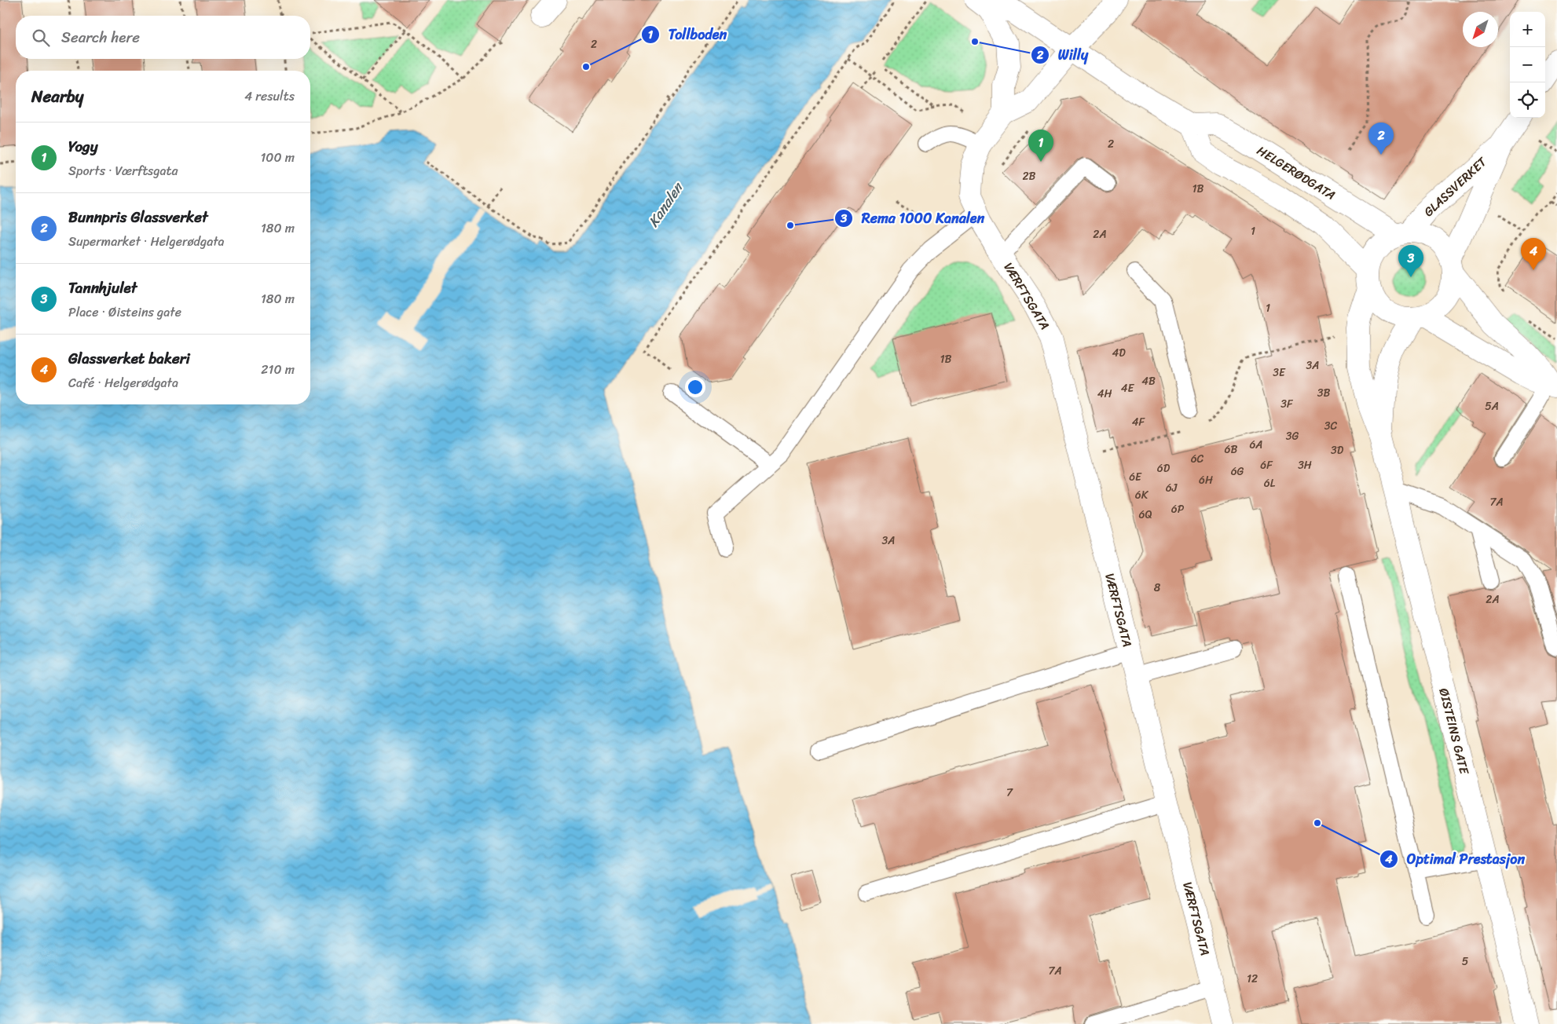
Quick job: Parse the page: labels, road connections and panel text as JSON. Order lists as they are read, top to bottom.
{
  "streets": {
    "street": [
      "HELGERØDGATA",
      "GLASSVERKET",
      "VÆRFTSGATA",
      "ØISTEINS GATE"
    ]
  },
  "crossings": [
    ["HELGERØDGATA", "GLASSVERKET"],
    ["HELGERØDGATA", "ØISTEINS GATE"],
    ["GLASSVERKET", "ØISTEINS GATE"]
  ],
  "water": ["Kanalen"],
  "places": [
    "Willy",
    "Tollboden",
    "Rema 1000 Kanalen",
    "Optimal Prestasjon"
  ],
  "house_numbers": [
    "2",
    "2",
    "2B",
    "1B",
    "1",
    "2A",
    "1",
    "4D",
    "1B",
    "3A",
    "3E",
    "4B",
    "4E",
    "3B",
    "4H",
    "3F",
    "5A",
    "4F",
    "3C",
    "3G",
    "6A",
    "6B",
    "3D",
    "6C",
    "6F",
    "3H",
    "6D",
    "6G",
    "6E",
    "6H",
    "6L",
    "6J",
    "6K",
    "7A",
    "6P",
    "6Q",
    "3A",
    "8",
    "2A",
    "7",
    "5",
    "7A",
    "12"
  ],
  "north": "bottom left",
  "page": {
    "map_buttons": ["+", "−"],
    "search": "Search here",
    "heading": ["Nearby", "4 results"],
    "list": [
      {
        "mark": "1",
        "name": "Yogy",
        "note": "Sports · Værftsgata",
        "value": "100 m"
      },
      {
        "mark": "2",
        "name": "Bunnpris Glassverket",
        "note": "Supermarket · Helgerødgata",
        "value": "180 m"
      },
      {
        "mark": "3",
        "name": "Tannhjulet",
        "note": "Place · Øisteins gate",
        "value": "180 m"
      },
      {
        "mark": "4",
        "name": "Glassverket bakeri",
        "note": "Café · Helgerødgata",
        "value": "210 m"
      }
    ],
    "pins": [
      "2",
      "1",
      "4",
      "3"
    ]
  }
}
